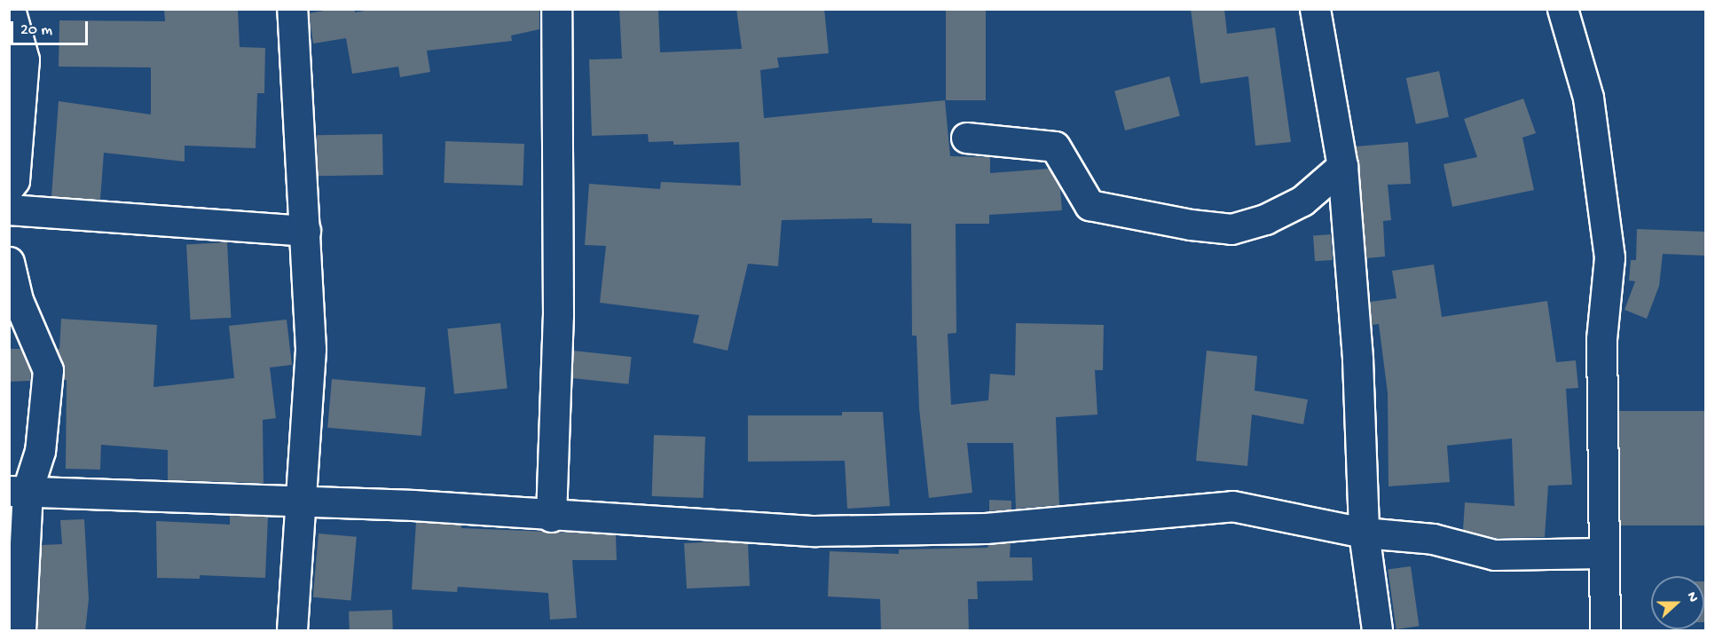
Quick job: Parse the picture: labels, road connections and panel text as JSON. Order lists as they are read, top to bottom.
{
  "scale_bar": "20 m",
  "north": "right"
}
